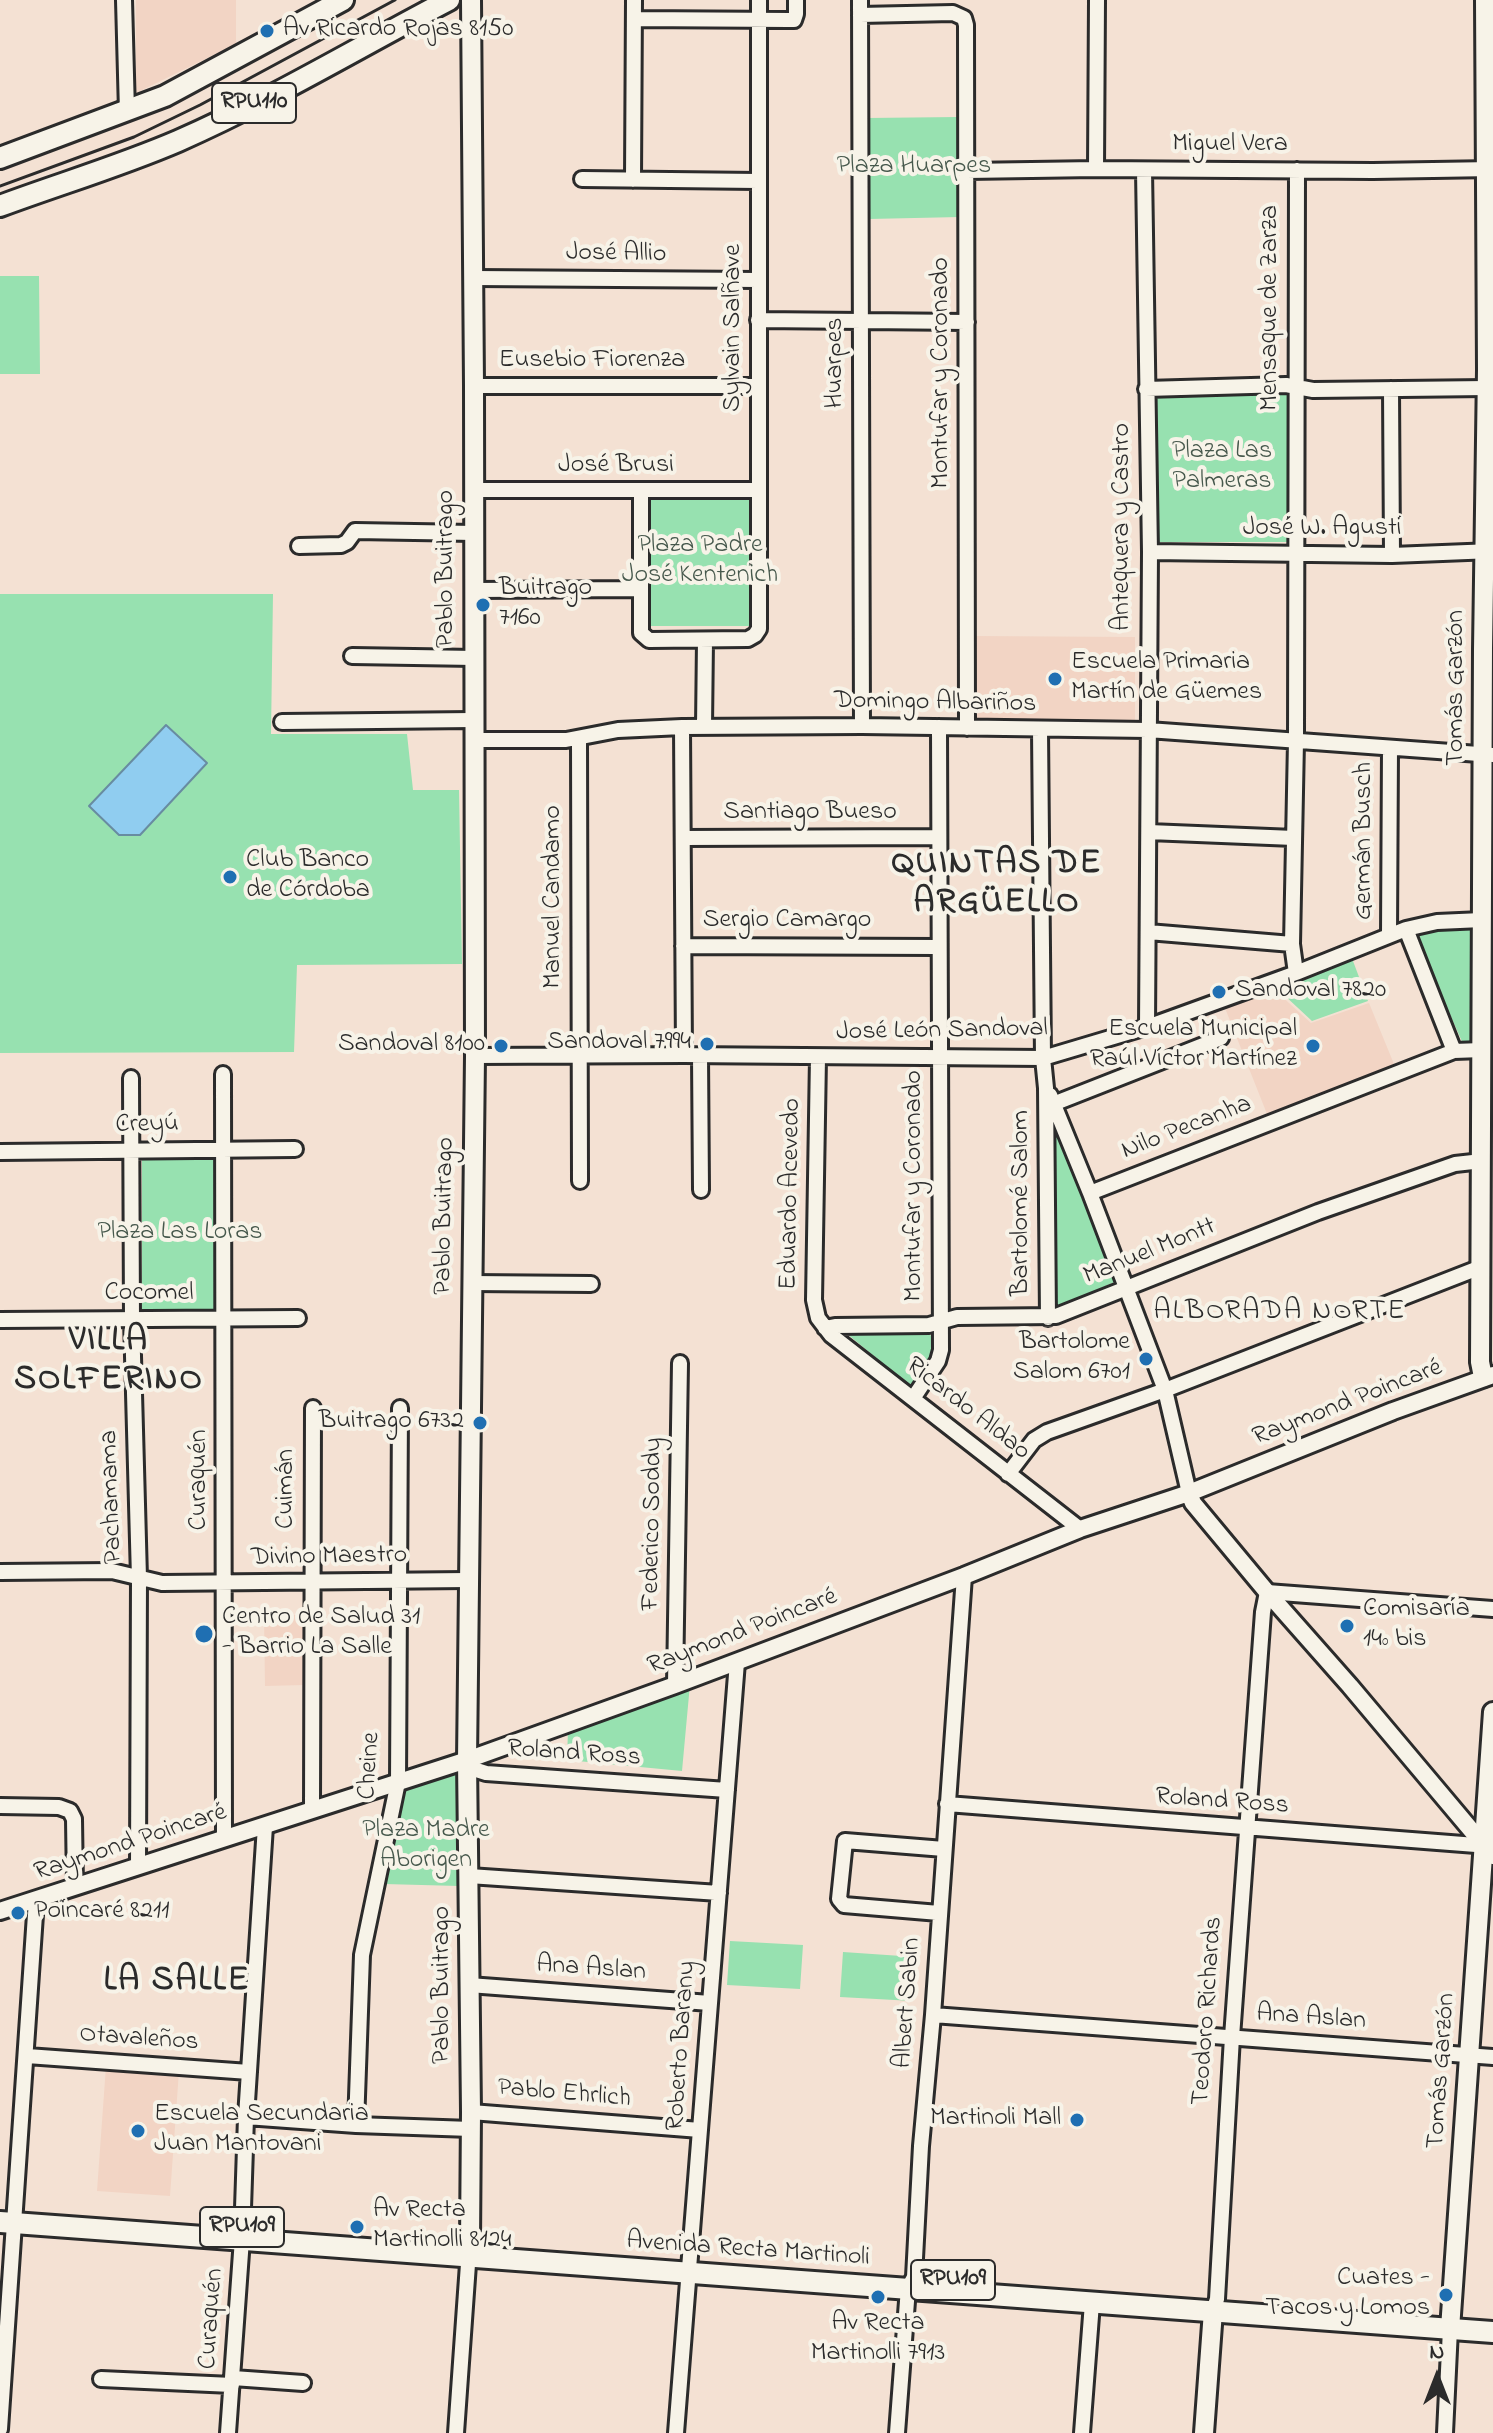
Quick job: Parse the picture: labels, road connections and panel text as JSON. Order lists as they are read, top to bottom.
{
  "streets": {
    "main road": [
      "RPU110",
      "Pablo Buitrago",
      "Tomás Garzón",
      "Teodoro Richards",
      "RPU109",
      "Avenida Recta Martinoli"
    ],
    "street": [
      "Miguel Vera",
      "José Allio",
      "Mensaque de Zarza",
      "Sylvain Salñave",
      "Eusebio Fiorenza",
      "Huarpes",
      "Montufar y Coronado",
      "José Brusi",
      "Antequera y Castro",
      "José W. Agusti",
      "Domingo Albariños",
      "Santiago Bueso",
      "Germán Busch",
      "Manuel Candamo",
      "Sergio Camargo",
      "José León Sandoval",
      "Creyú",
      "Nilo Pecanha",
      "Eduardo Acevedo",
      "Bartolomé Salom",
      "Manuel Montt",
      "Cocomel",
      "Raymond Poincaré",
      "Ricardo Aldao",
      "Curaquén",
      "Cuimán",
      "Pachamama",
      "Federico Soddy",
      "Divino Maestro",
      "Roland Ross",
      "Cheine",
      "Ana Aslan",
      "Albert Sabin",
      "Otavaleños",
      "Roberto Barany",
      "Pablo Ehrlich"
    ]
  },
  "crossings": [
    ["Miguel Vera", "Mensaque de Zarza"],
    ["Miguel Vera", "Montufar y Coronado"],
    ["Miguel Vera", "Antequera y Castro"],
    ["Miguel Vera", "Tomás Garzón"],
    ["José Allio", "Sylvain Salñave"],
    ["José Allio", "Pablo Buitrago"],
    ["Mensaque de Zarza", "José W. Agusti"],
    ["Mensaque de Zarza", "Domingo Albariños"],
    ["Mensaque de Zarza", "José León Sandoval"],
    ["Sylvain Salñave", "Eusebio Fiorenza"],
    ["Sylvain Salñave", "José Brusi"],
    ["Eusebio Fiorenza", "Pablo Buitrago"],
    ["Huarpes", "Montufar y Coronado"],
    ["Huarpes", "Domingo Albariños"],
    ["Montufar y Coronado", "Domingo Albariños"],
    ["Montufar y Coronado", "Santiago Bueso"],
    ["Montufar y Coronado", "Sergio Camargo"],
    ["Montufar y Coronado", "José León Sandoval"],
    ["Montufar y Coronado", "Manuel Montt"],
    ["Montufar y Coronado", "Ricardo Aldao"],
    ["José Brusi", "Pablo Buitrago"],
    ["Antequera y Castro", "José W. Agusti"],
    ["Antequera y Castro", "Domingo Albariños"],
    ["Antequera y Castro", "José León Sandoval"],
    ["José W. Agusti", "Tomás Garzón"],
    ["Pablo Buitrago", "Domingo Albariños"],
    ["Pablo Buitrago", "José León Sandoval"],
    ["Pablo Buitrago", "Raymond Poincaré"],
    ["Pablo Buitrago", "Divino Maestro"],
    ["Pablo Buitrago", "Roland Ross"],
    ["Pablo Buitrago", "Ana Aslan"],
    ["Pablo Buitrago", "Pablo Ehrlich"],
    ["Pablo Buitrago", "Avenida Recta Martinoli"],
    ["Tomás Garzón", "Domingo Albariños"],
    ["Tomás Garzón", "José León Sandoval"],
    ["Tomás Garzón", "Nilo Pecanha"],
    ["Tomás Garzón", "Manuel Montt"],
    ["Tomás Garzón", "Raymond Poincaré"],
    ["Tomás Garzón", "Roland Ross"],
    ["Tomás Garzón", "Ana Aslan"],
    ["Tomás Garzón", "Avenida Recta Martinoli"],
    ["Domingo Albariños", "Germán Busch"],
    ["Domingo Albariños", "Manuel Candamo"],
    ["Domingo Albariños", "Bartolomé Salom"],
    ["Germán Busch", "José León Sandoval"],
    ["Germán Busch", "Nilo Pecanha"],
    ["Manuel Candamo", "José León Sandoval"],
    ["José León Sandoval", "Eduardo Acevedo"],
    ["José León Sandoval", "Bartolomé Salom"],
    ["Creyú", "Curaquén"],
    ["Creyú", "Pachamama"],
    ["Nilo Pecanha", "Bartolomé Salom"],
    ["Eduardo Acevedo", "Manuel Montt"],
    ["Eduardo Acevedo", "Ricardo Aldao"],
    ["Bartolomé Salom", "Manuel Montt"],
    ["Bartolomé Salom", "Raymond Poincaré"],
    ["Manuel Montt", "Ricardo Aldao"],
    ["Cocomel", "Curaquén"],
    ["Cocomel", "Pachamama"],
    ["Raymond Poincaré", "Ricardo Aldao"],
    ["Raymond Poincaré", "Curaquén"],
    ["Raymond Poincaré", "Cuimán"],
    ["Raymond Poincaré", "Pachamama"],
    ["Raymond Poincaré", "Federico Soddy"],
    ["Raymond Poincaré", "Roland Ross"],
    ["Raymond Poincaré", "Cheine"],
    ["Raymond Poincaré", "Albert Sabin"],
    ["Raymond Poincaré", "Roberto Barany"],
    ["Curaquén", "Divino Maestro"],
    ["Curaquén", "Otavaleños"],
    ["Curaquén", "Pablo Ehrlich"],
    ["Curaquén", "Avenida Recta Martinoli"],
    ["Cuimán", "Divino Maestro"],
    ["Pachamama", "Divino Maestro"],
    ["Divino Maestro", "Cheine"],
    ["Roland Ross", "Albert Sabin"],
    ["Roland Ross", "Teodoro Richards"],
    ["Roland Ross", "Roberto Barany"],
    ["Cheine", "Pablo Ehrlich"],
    ["Ana Aslan", "Albert Sabin"],
    ["Ana Aslan", "Teodoro Richards"],
    ["Ana Aslan", "Roberto Barany"],
    ["Albert Sabin", "Avenida Recta Martinoli"],
    ["Teodoro Richards", "Avenida Recta Martinoli"],
    ["Roberto Barany", "Pablo Ehrlich"],
    ["Roberto Barany", "Avenida Recta Martinoli"]
  ],
  "districts": [
    "QUINTAS DE ARGÜELLO",
    "ALBORADA NORTE",
    "VILLA SOLFERINO",
    "LA SALLE"
  ],
  "parks": [
    "Plaza Huarpes",
    "Plaza Las Palmeras",
    "Plaza Padre José Kentenich",
    "Plaza Las Loras",
    "Plaza Madre Aborigen"
  ],
  "places": [
    "Av Ricardo Rojas 8150",
    "Buitrago 7160",
    "Escuela Primaria Martín de Güemes",
    "Club Banco de Córdoba",
    "Sandoval 7820",
    "Sandoval 7994",
    "Sandoval 8100",
    "Escuela Municipal Raúl Víctor Martínez",
    "Bartolome Salom 6701",
    "Buitrago 6732",
    "Comisaría 14º bis",
    "Centro de Salud 31 - Barrio La Salle",
    "Poincaré 8211",
    "Martinoli Mall",
    "Escuela Secundaria Juan Mantovani",
    "Av Recta Martinolli 8124",
    "Cuates - Tacos y Lomos",
    "Av Recta Martinolli 7913"
  ],
  "north": "top"
}
